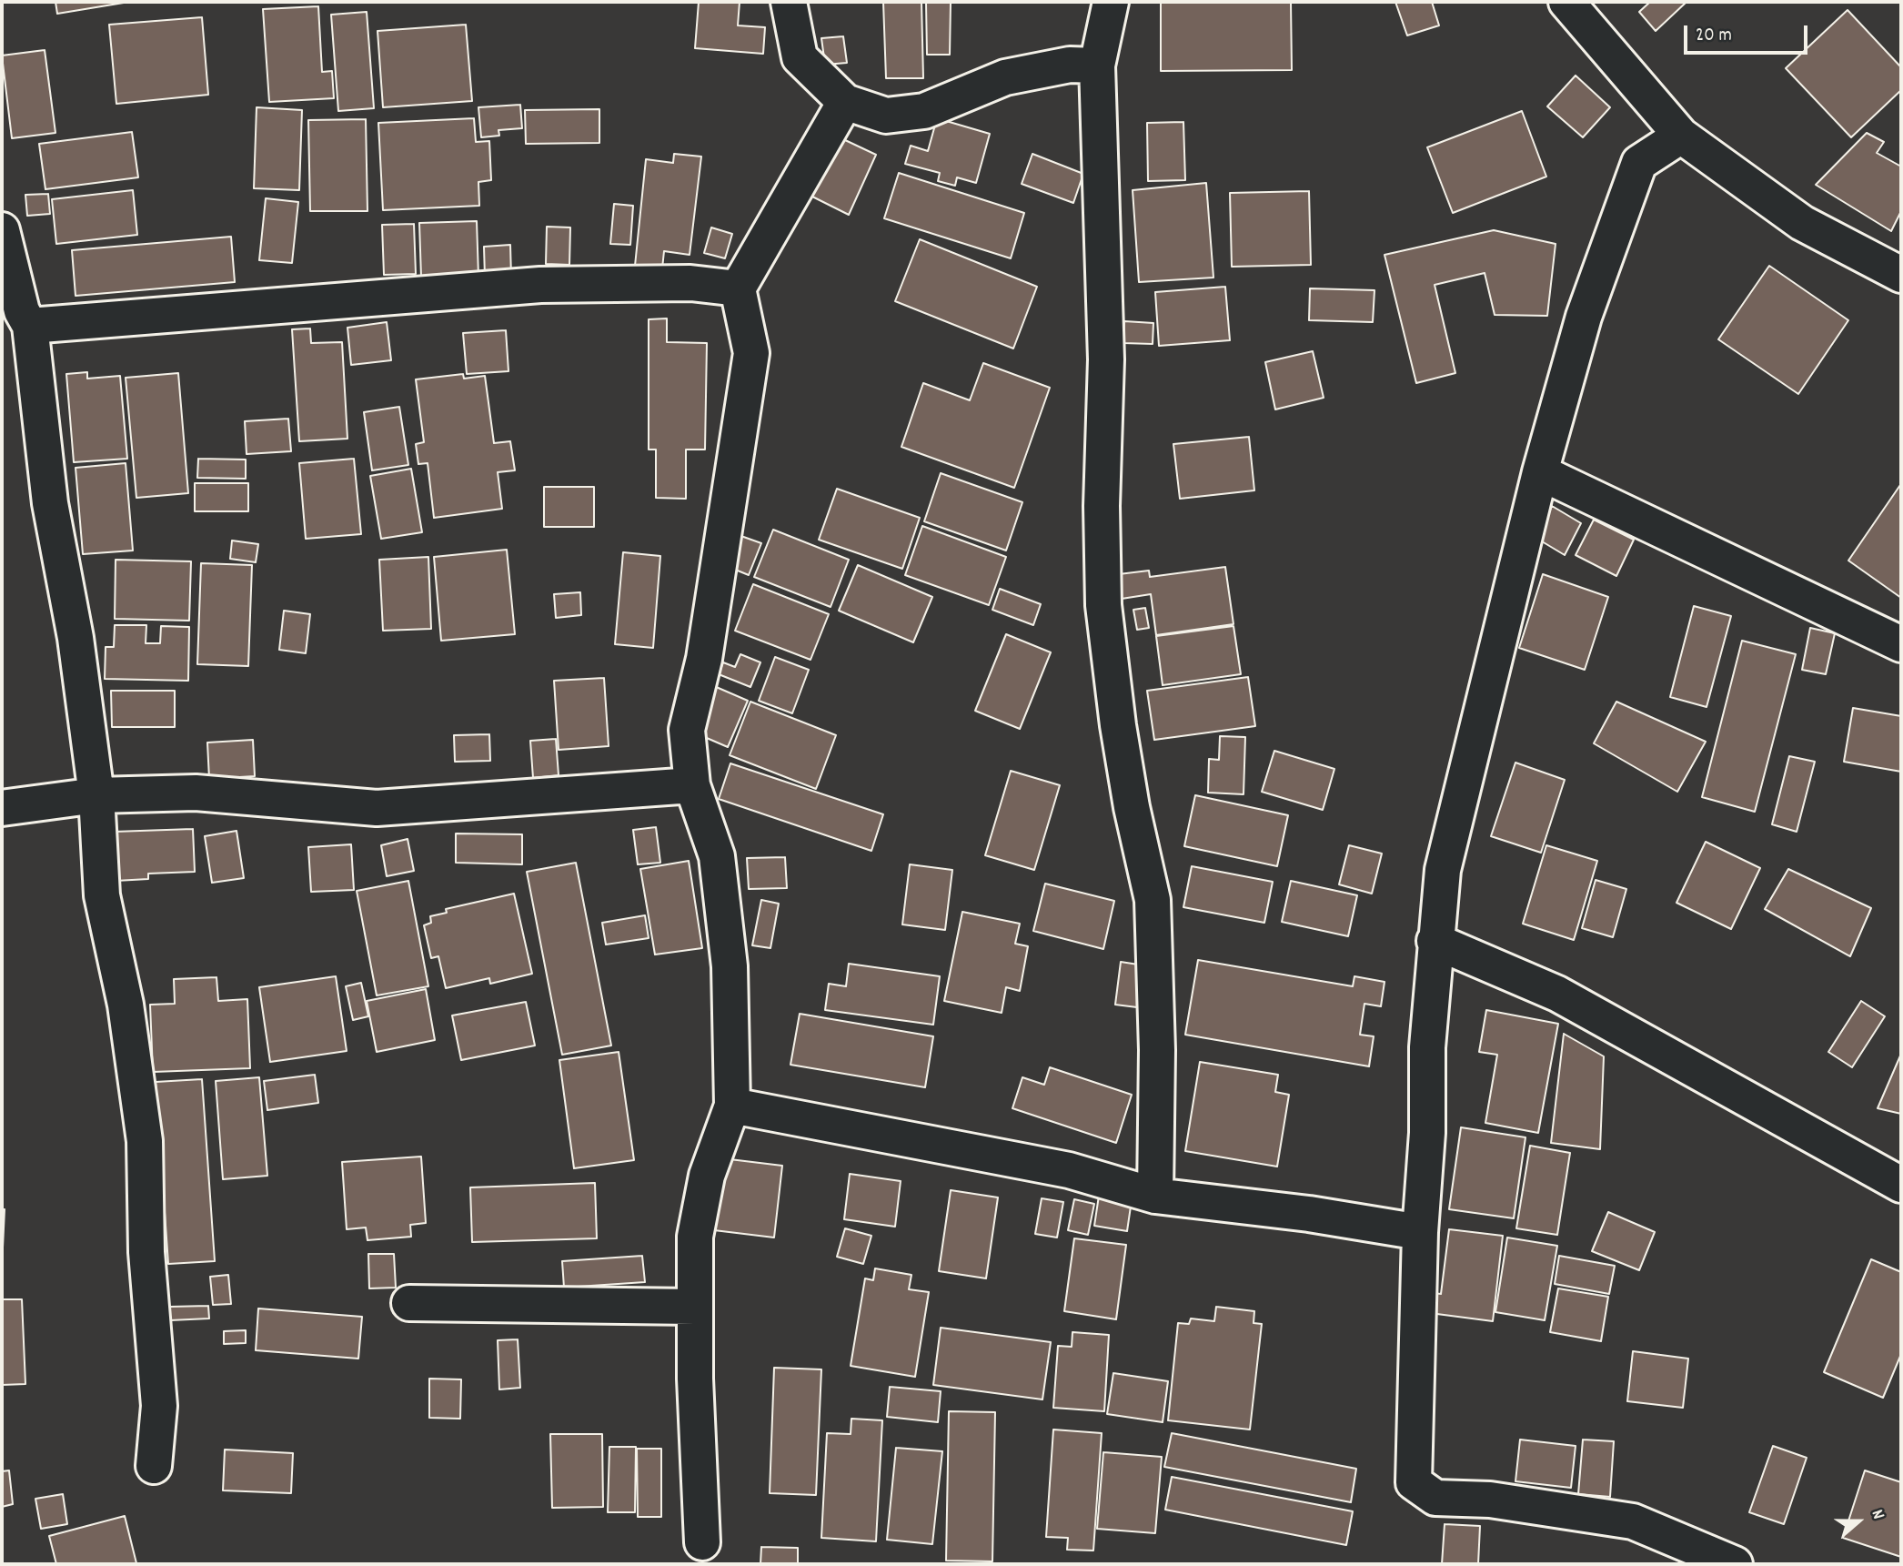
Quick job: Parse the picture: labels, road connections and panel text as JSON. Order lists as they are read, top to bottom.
{
  "scale_bar": "20 m",
  "north": "right"
}
